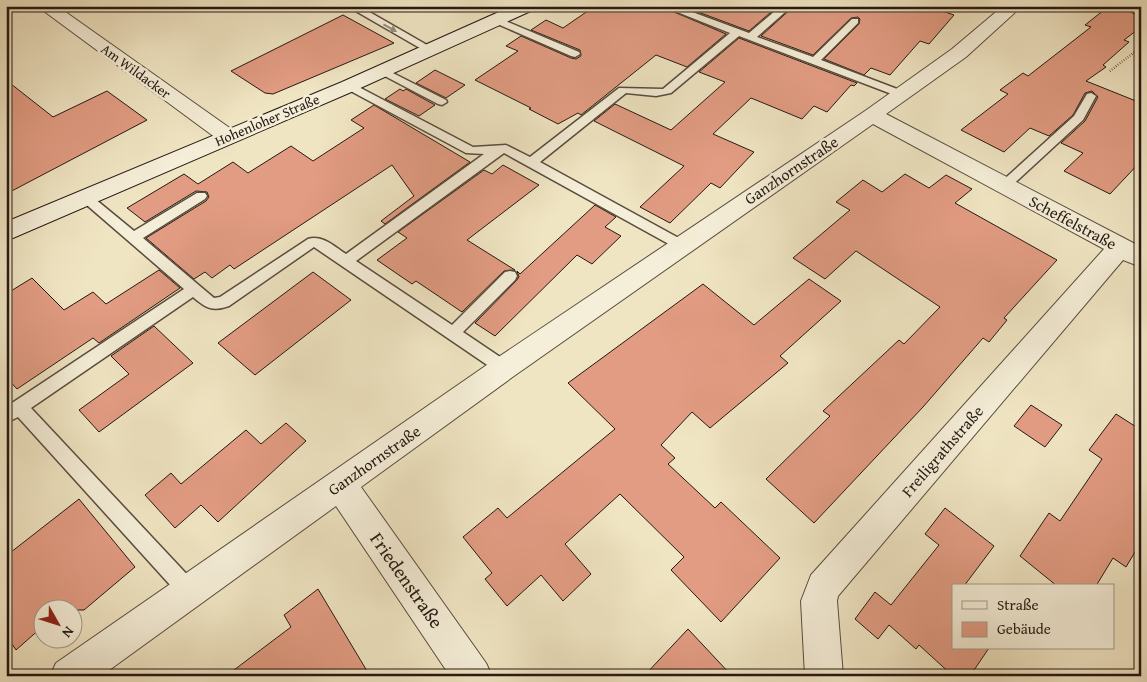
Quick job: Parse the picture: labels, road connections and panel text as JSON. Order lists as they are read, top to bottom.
{
  "streets": {
    "street": [
      "Am Wildacker",
      "Hohenloher Straße",
      "Ganzhornstraße",
      "Scheffelstraße",
      "Freiligrathstraße",
      "Friedenstraße"
    ]
  },
  "crossings": [
    ["Am Wildacker", "Hohenloher Straße"],
    ["Ganzhornstraße", "Scheffelstraße"],
    ["Ganzhornstraße", "Friedenstraße"],
    ["Scheffelstraße", "Freiligrathstraße"]
  ],
  "legend": ["Straße", "Gebäude"],
  "north": "bottom right"
}
